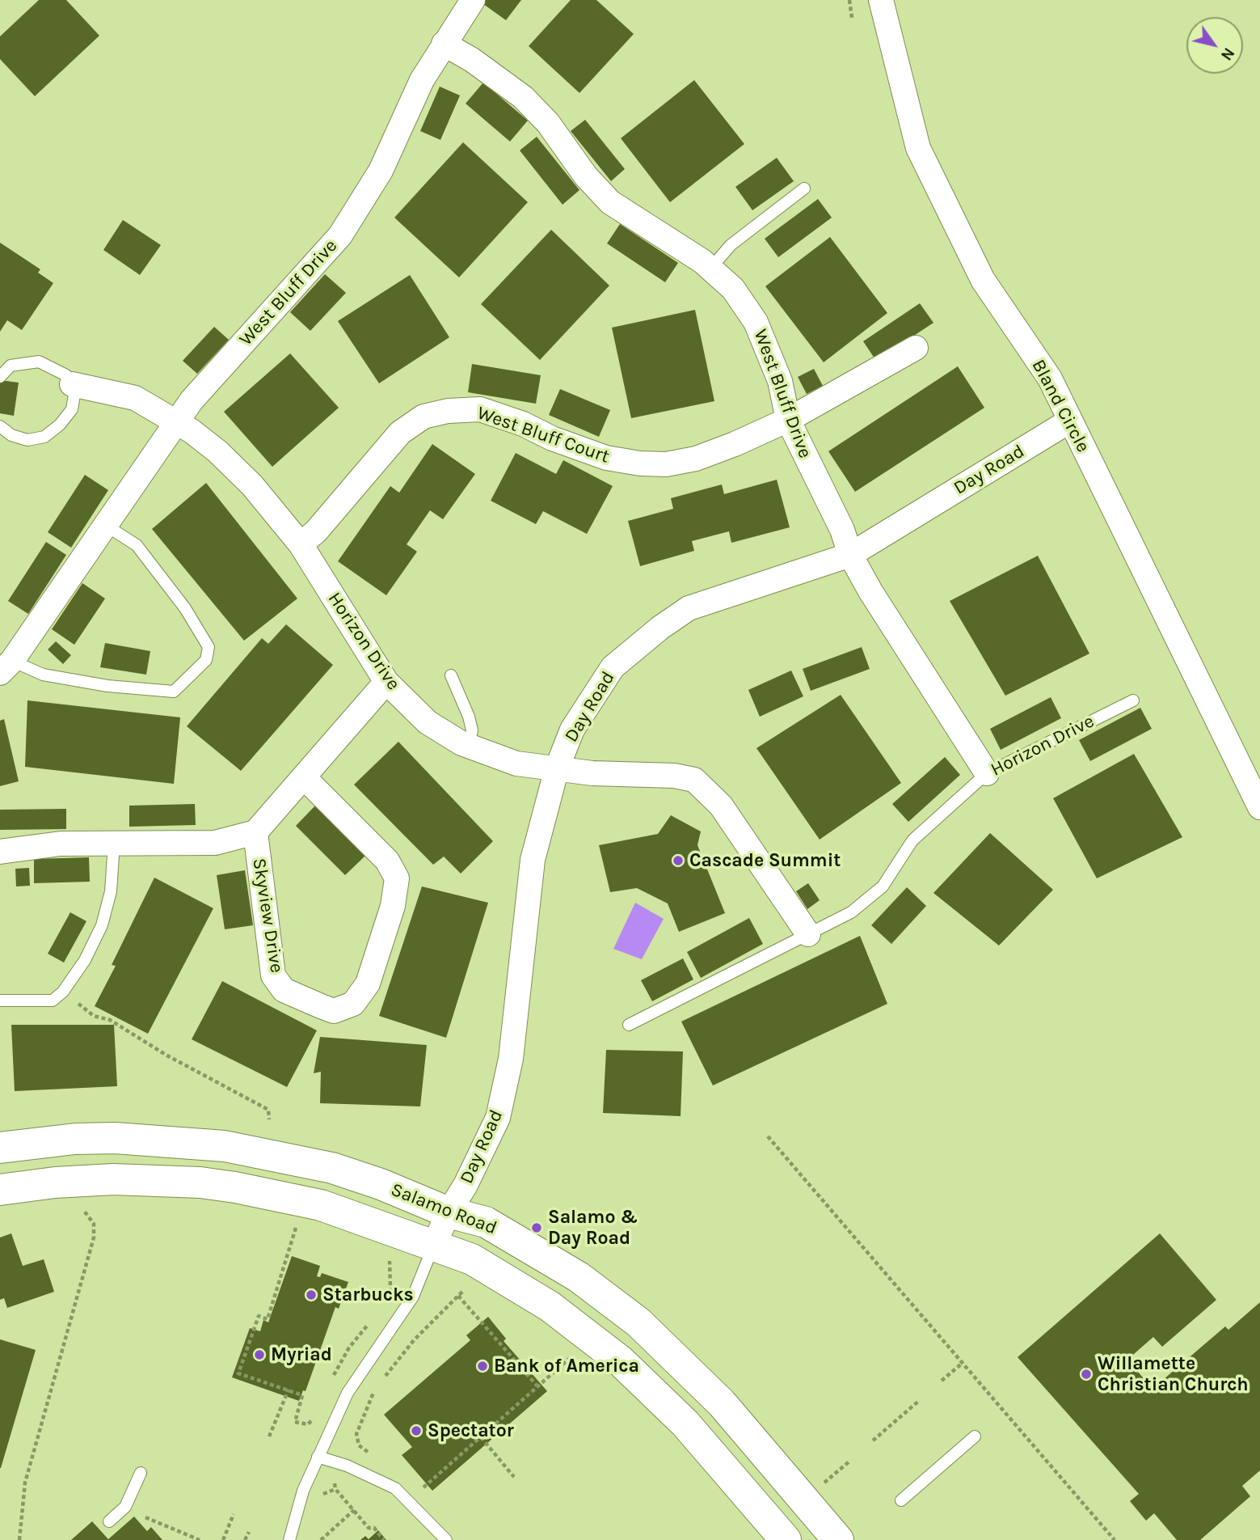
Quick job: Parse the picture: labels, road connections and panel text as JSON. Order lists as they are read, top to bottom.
{
  "streets": {
    "main road": ["Salamo Road"],
    "street": [
      "West Bluff Drive",
      "Bland Circle",
      "West Bluff Court",
      "Day Road",
      "Horizon Drive",
      "Skyview Drive"
    ]
  },
  "crossings": [
    ["West Bluff Drive", "West Bluff Court"],
    ["West Bluff Drive", "Day Road"],
    ["West Bluff Drive", "Horizon Drive"],
    ["Bland Circle", "Day Road"],
    ["West Bluff Court", "Horizon Drive"],
    ["Day Road", "Horizon Drive"],
    ["Day Road", "Salamo Road"],
    ["Horizon Drive", "Skyview Drive"]
  ],
  "places": [
    "Cascade Summit",
    "Salamo & Day Road",
    "Starbucks",
    "Myriad",
    "Bank of America",
    "Willamette Christian Church",
    "Spectator"
  ],
  "north": "bottom right"
}
